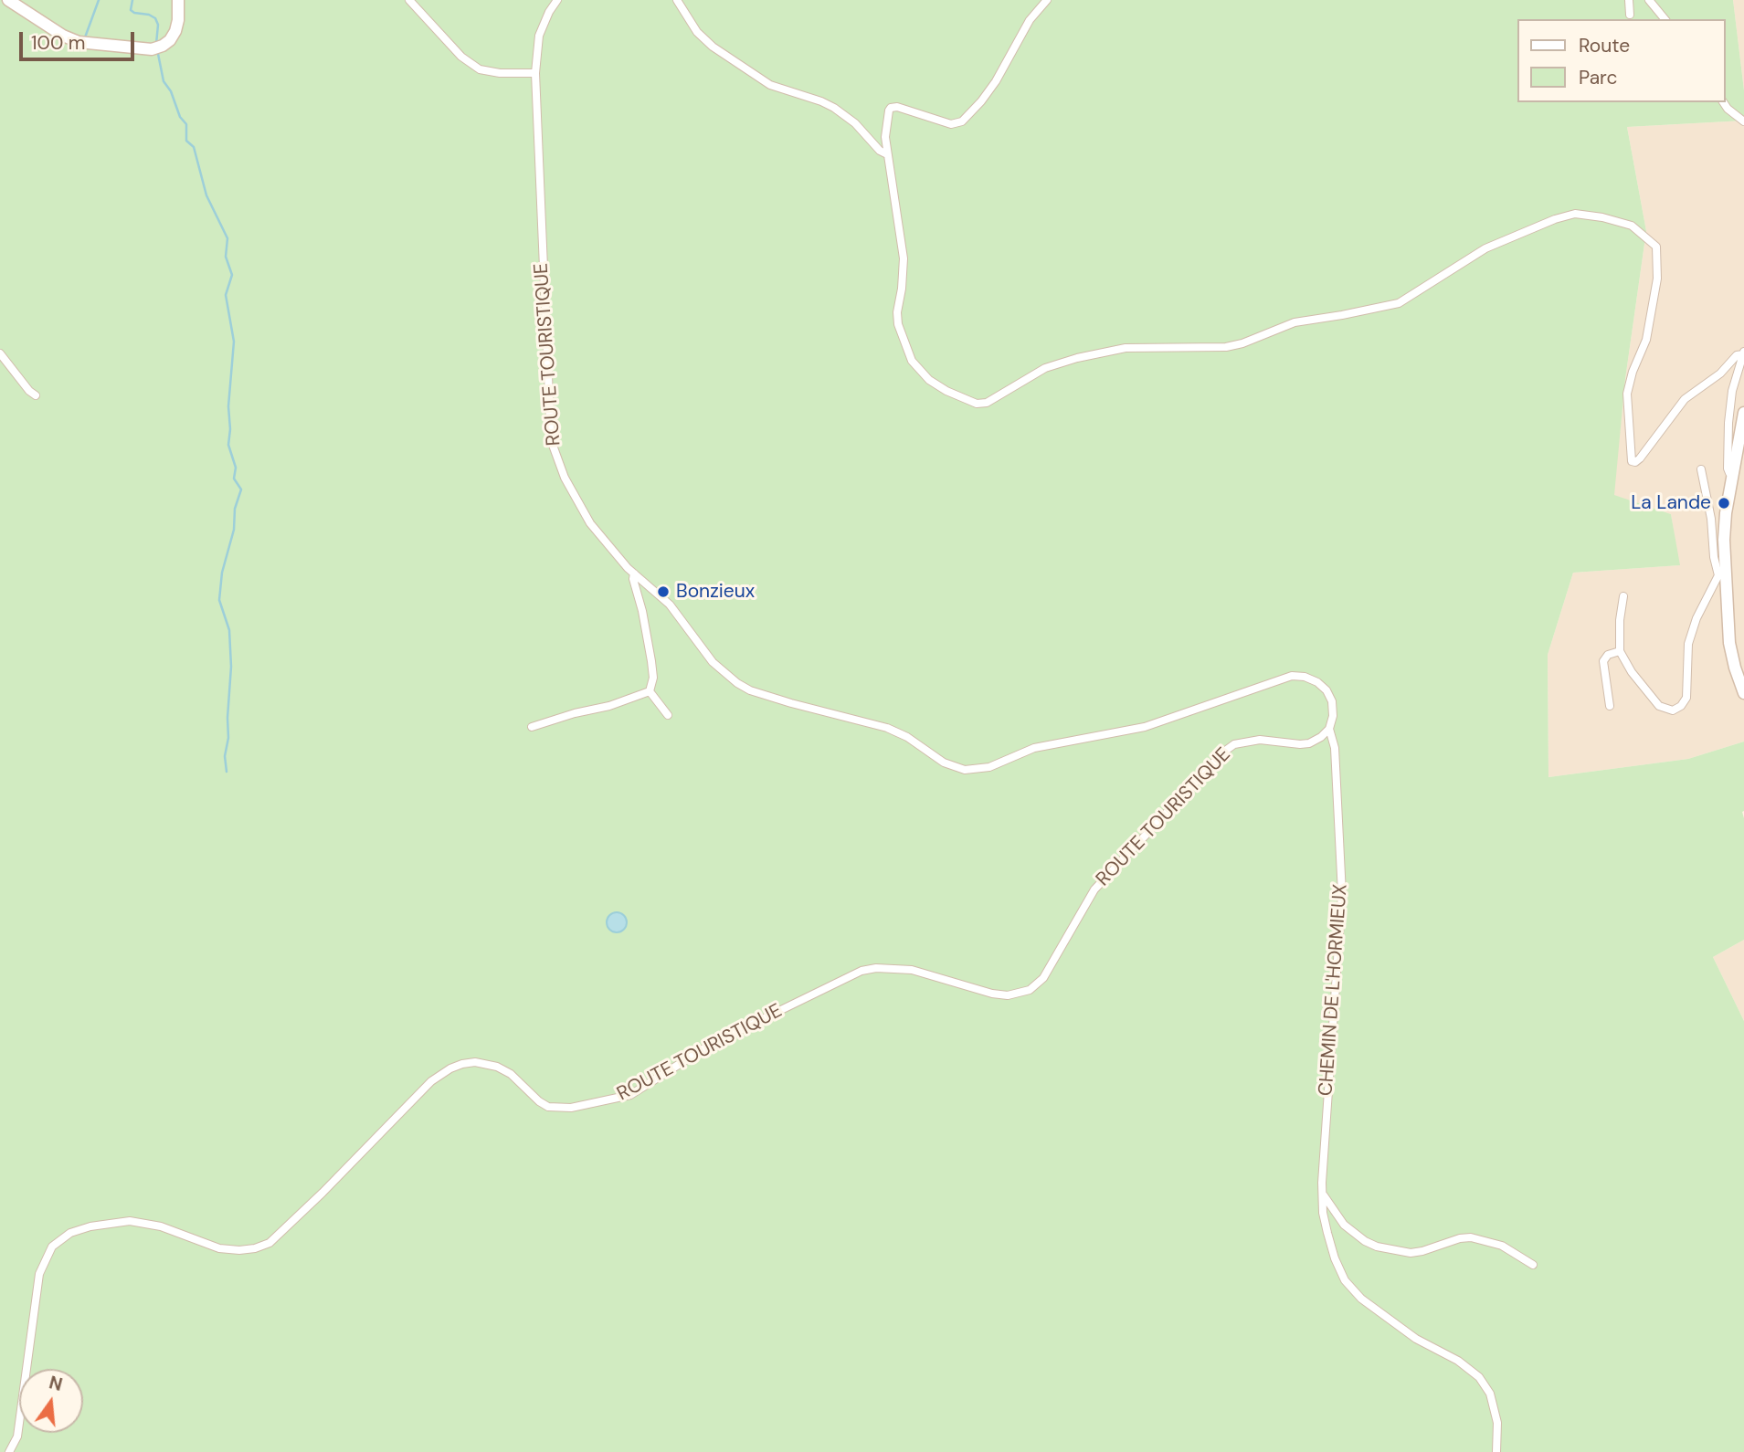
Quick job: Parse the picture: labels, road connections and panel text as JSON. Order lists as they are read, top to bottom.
{
  "streets": {
    "street": ["ROUTE TOURISTIQUE", "CHEMIN DE L'HORMIEUX"]
  },
  "crossings": [
    ["ROUTE TOURISTIQUE", "CHEMIN DE L'HORMIEUX"]
  ],
  "places": ["La Lande", "Bonzieux"],
  "legend": ["Route", "Parc"],
  "scale_bar": "100 m",
  "north": "top"
}
